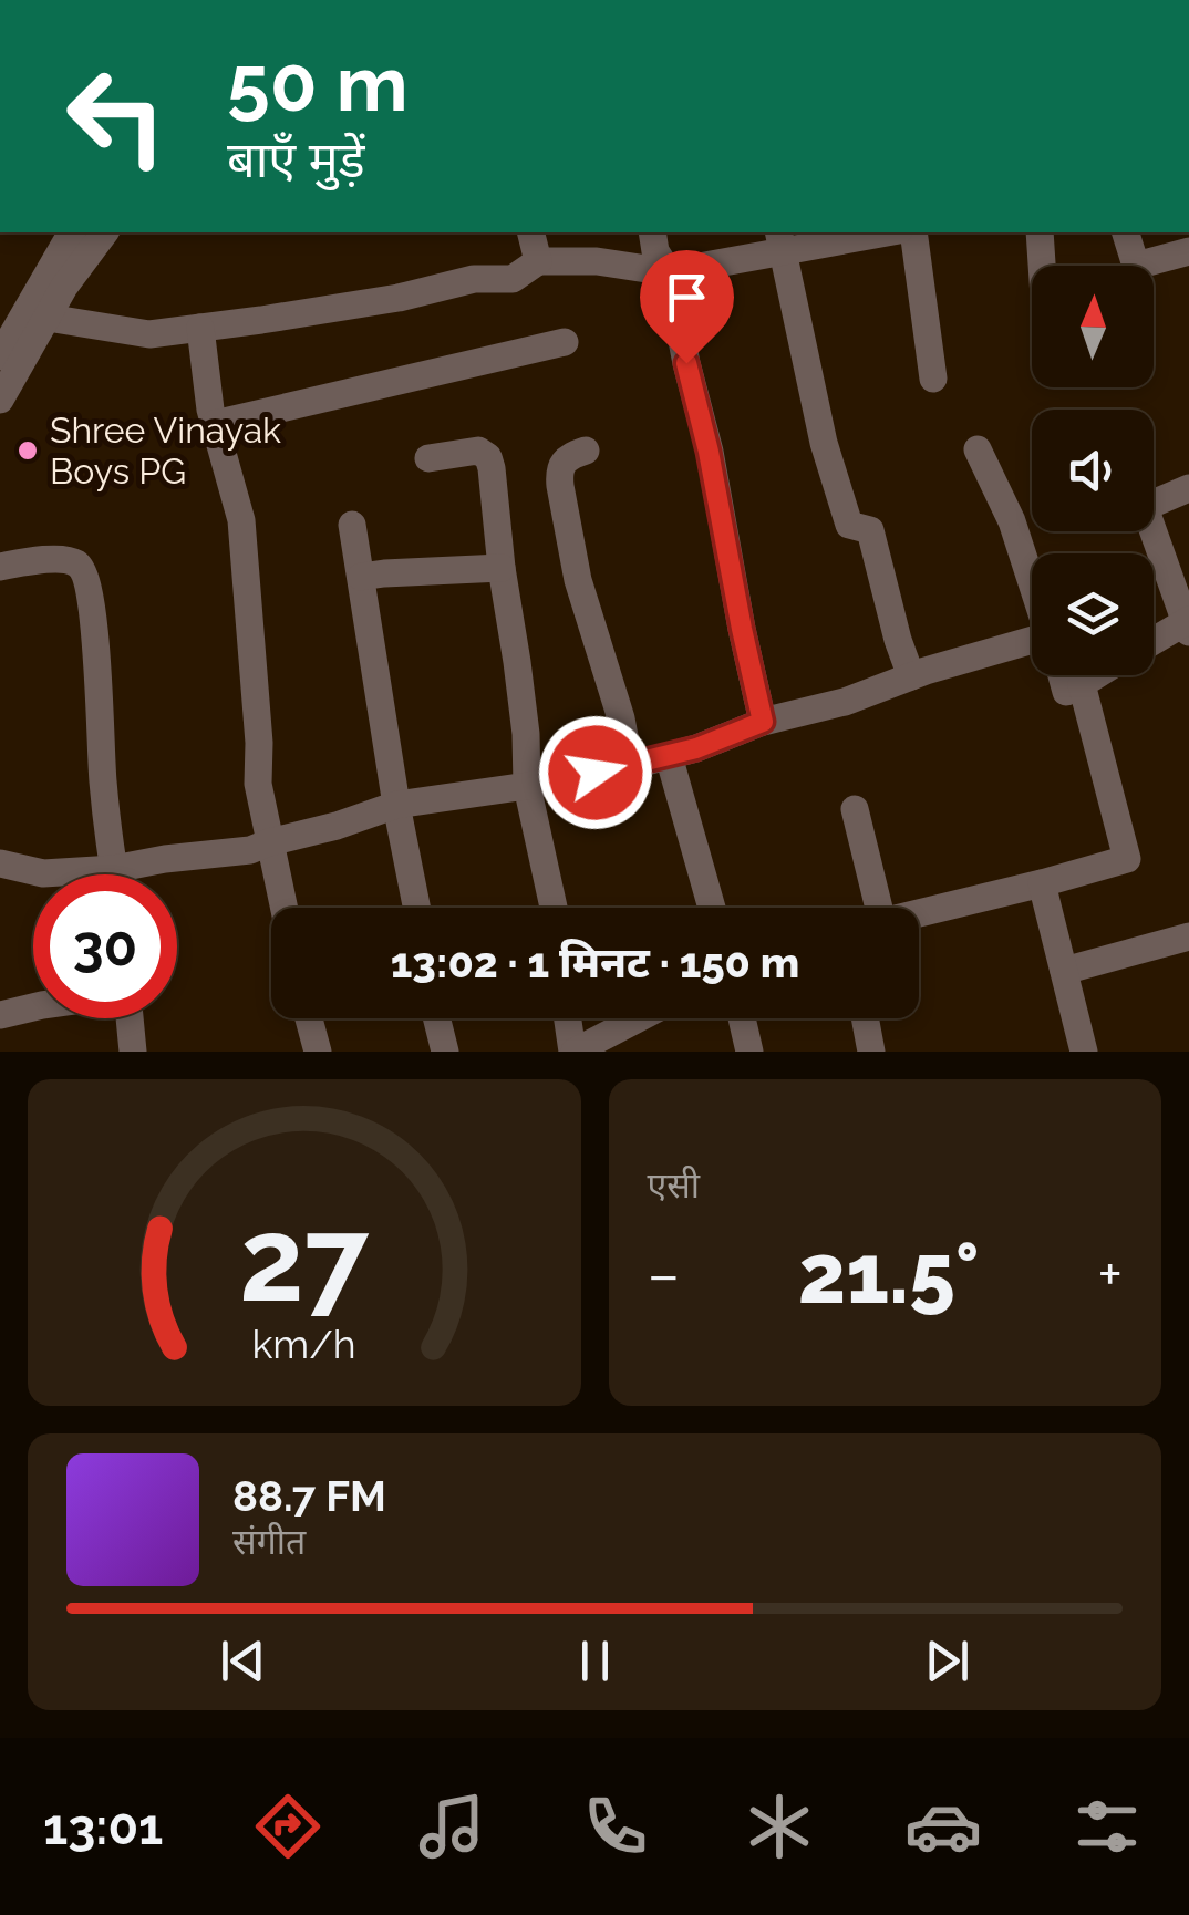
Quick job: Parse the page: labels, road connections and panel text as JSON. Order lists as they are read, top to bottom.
{
  "places": ["Shree Vinayak Boys PG"],
  "north": "top",
  "page": {
    "turn": ["50 m", "बाएँ मुड़ें"],
    "limit": "30",
    "trip": "13:02 · 1 मिनट · 150 m",
    "tile": "एसी",
    "heat": ["−", "21.5°", "+"],
    "song": ["88.7 FM", "संगीत"],
    "tabs": "13:01",
    "gauge": ["27", "km/h"]
  }
}
